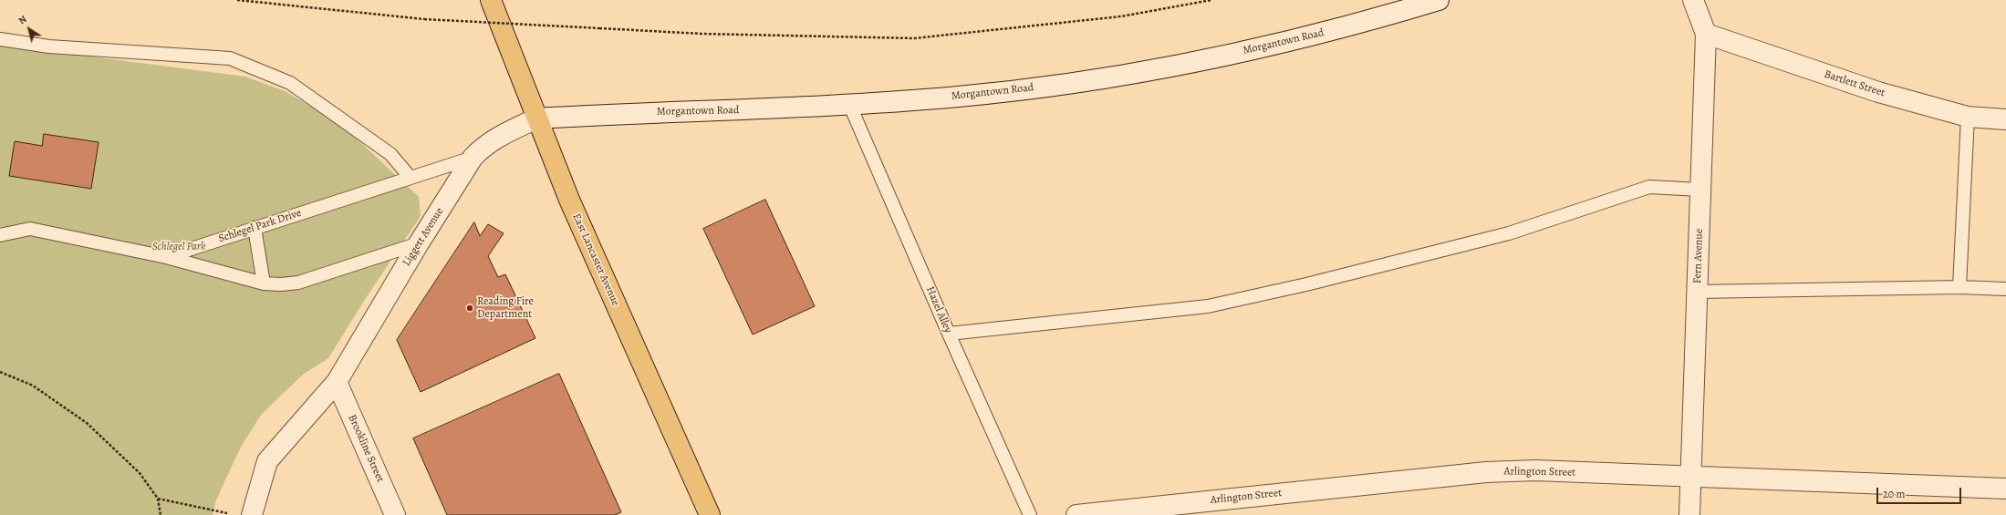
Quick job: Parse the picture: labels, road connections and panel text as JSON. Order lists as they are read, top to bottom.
{
  "streets": {
    "main road": ["East Lancaster Avenue"],
    "street": [
      "Morgantown Road",
      "Bartlett Street",
      "Liggett Avenue",
      "Fern Avenue",
      "Brookline Street",
      "Arlington Street"
    ],
    "lane": ["Schlegel Park Drive", "Hazel Alley"]
  },
  "crossings": [
    ["Morgantown Road", "Liggett Avenue"],
    ["Morgantown Road", "East Lancaster Avenue"],
    ["Morgantown Road", "Hazel Alley"],
    ["Bartlett Street", "Fern Avenue"],
    ["Schlegel Park Drive", "Liggett Avenue"],
    ["Liggett Avenue", "East Lancaster Avenue"],
    ["Liggett Avenue", "Brookline Street"],
    ["Fern Avenue", "Arlington Street"]
  ],
  "parks": ["Schlegel Park"],
  "places": ["Reading Fire Department"],
  "scale_bar": "20 m",
  "north": "top left"
}
